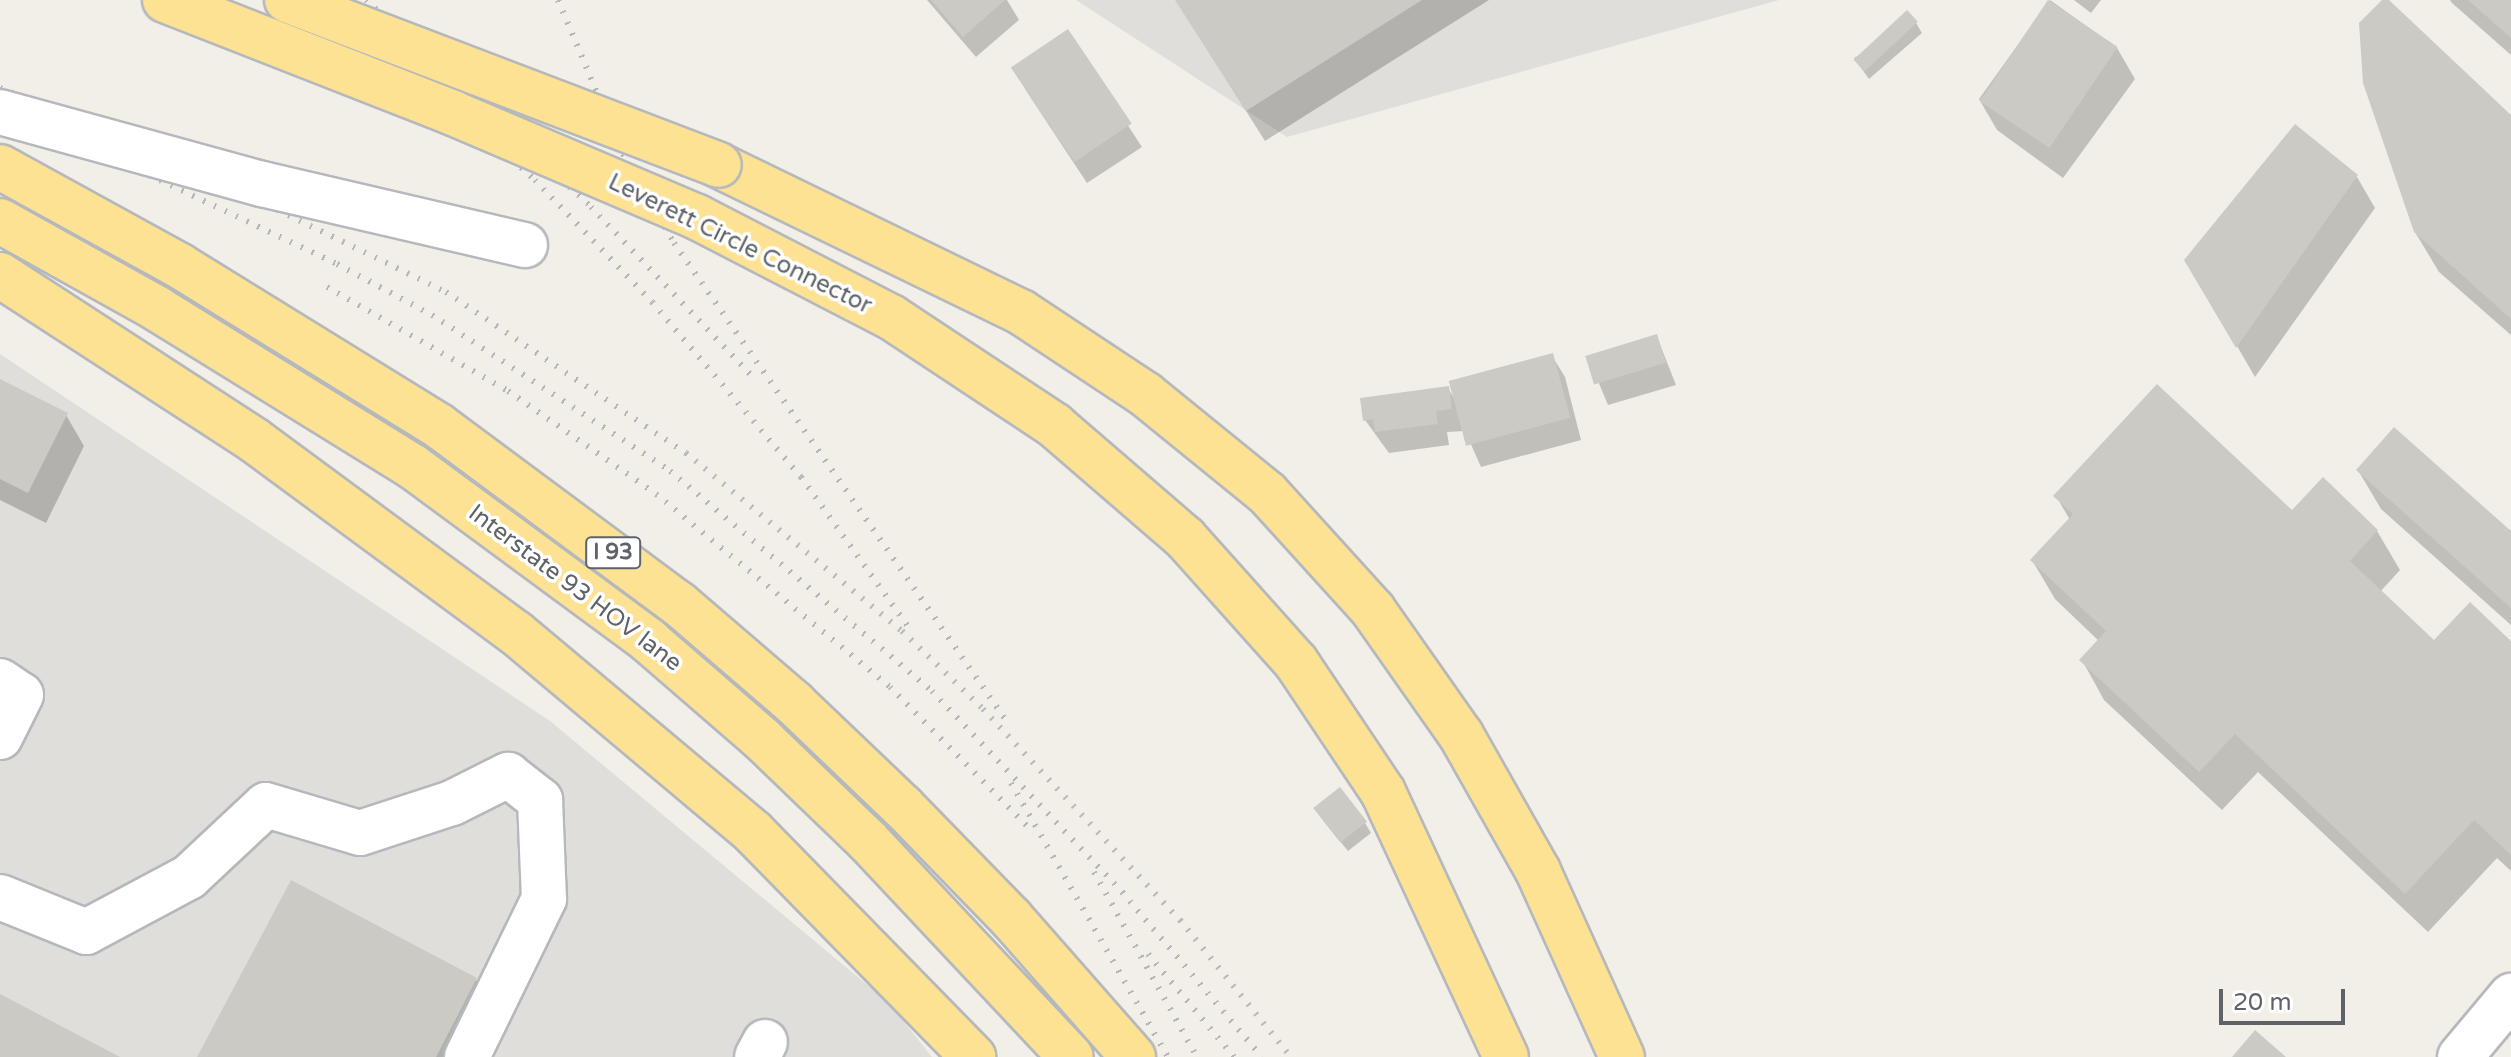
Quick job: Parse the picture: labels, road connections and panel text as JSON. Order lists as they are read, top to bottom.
{
  "streets": {
    "highway": ["Leverett Circle Connector", "I 93", "Interstate 93 HOV lane"]
  },
  "scale_bar": "20 m"
}
